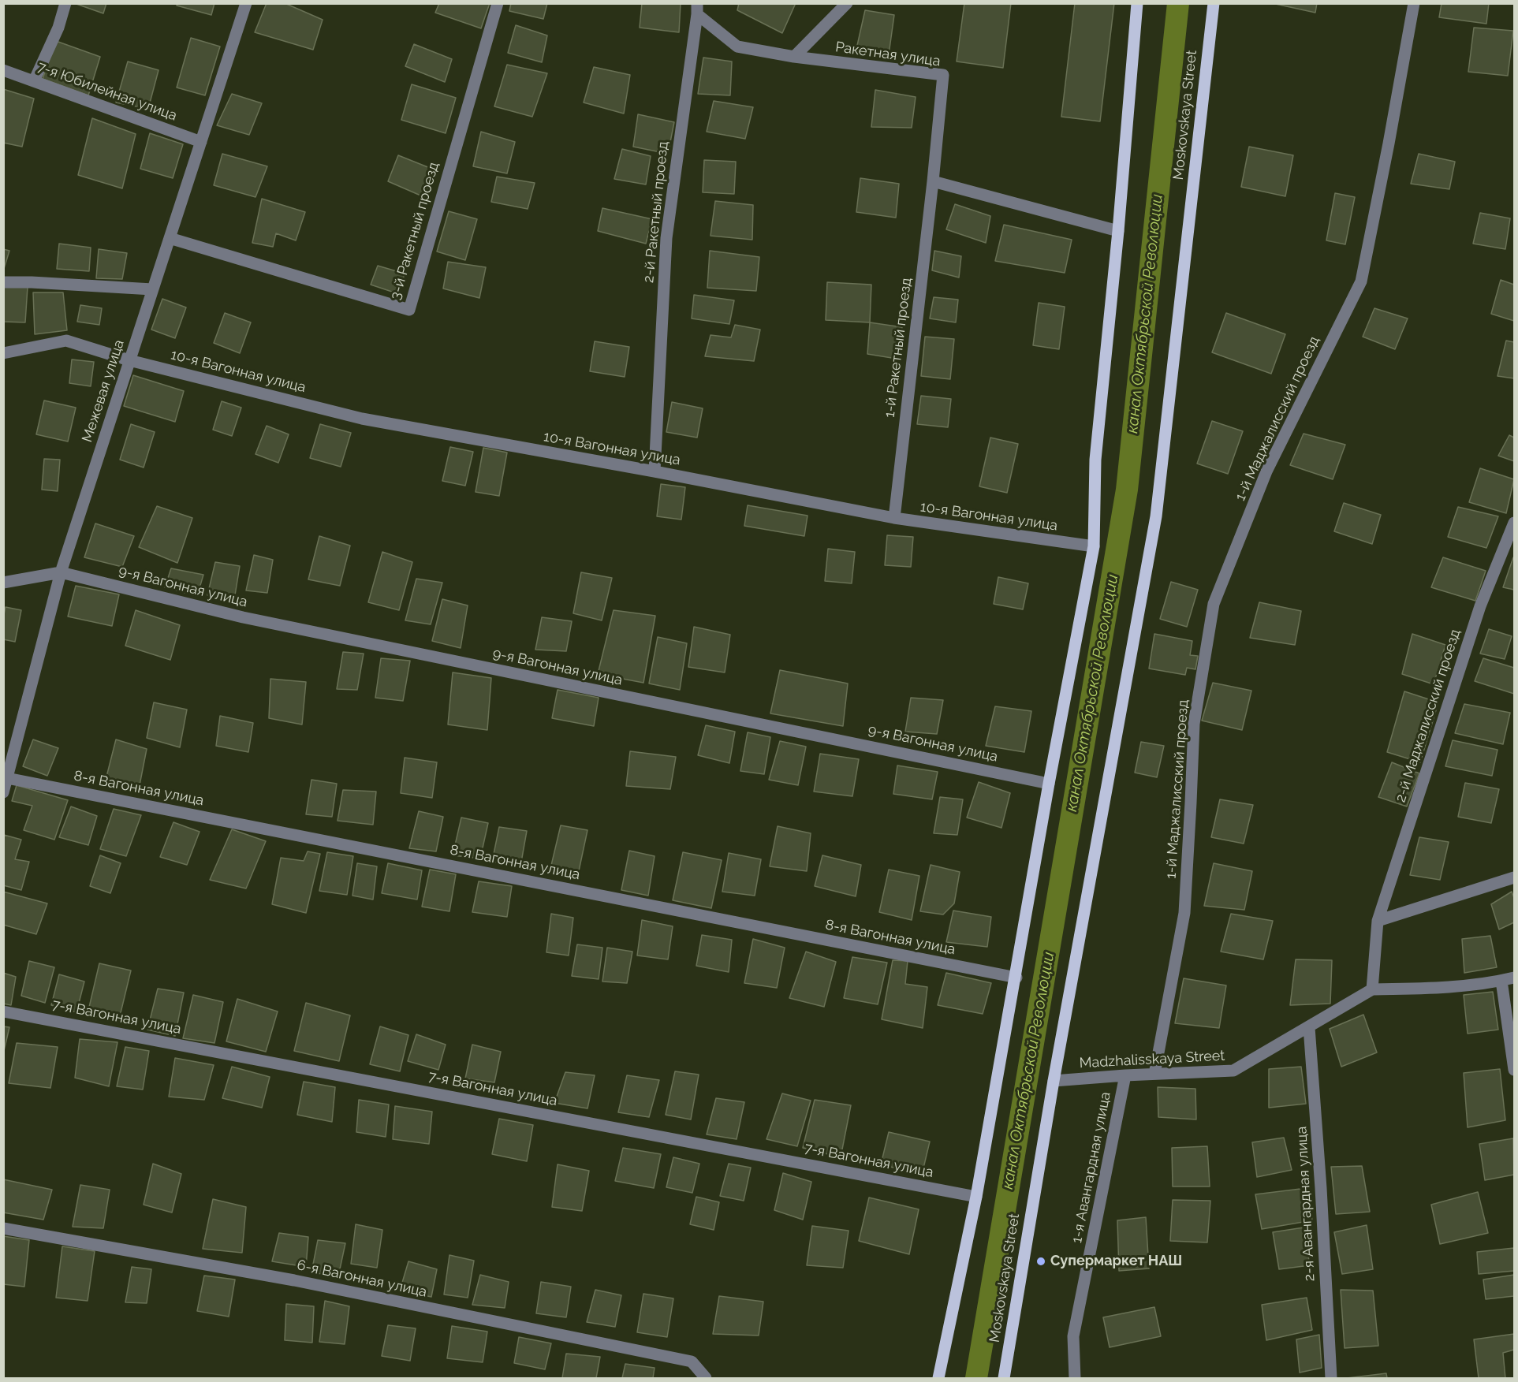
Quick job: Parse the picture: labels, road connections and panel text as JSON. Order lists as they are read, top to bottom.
{
  "streets": {
    "main road": ["Moskovskaya Street"],
    "street": [
      "Ракетная улица",
      "7-я Юбилейная улица",
      "2-й Ракетный проезд",
      "3-й Ракетный проезд",
      "1-й Ракетный проезд",
      "10-я Вагонная улица",
      "Межевая улица",
      "1-й Маджалисский проезд",
      "9-я Вагонная улица",
      "2-й Маджалисский проезд",
      "8-я Вагонная улица",
      "7-я Вагонная улица",
      "Madzhalisskaya Street",
      "1-я Авангардная улица",
      "2-я Авангардная улица",
      "6-я Вагонная улица"
    ]
  },
  "crossings": [
    ["Ракетная улица", "2-й Ракетный проезд"],
    ["Ракетная улица", "1-й Ракетный проезд"],
    ["7-я Юбилейная улица", "Межевая улица"],
    ["Moskovskaya Street", "Madzhalisskaya Street"],
    ["2-й Ракетный проезд", "10-я Вагонная улица"],
    ["3-й Ракетный проезд", "Межевая улица"],
    ["1-й Ракетный проезд", "10-я Вагонная улица"],
    ["10-я Вагонная улица", "Межевая улица"],
    ["Межевая улица", "9-я Вагонная улица"],
    ["Межевая улица", "8-я Вагонная улица"],
    ["1-й Маджалисский проезд", "Madzhalisskaya Street"],
    ["2-й Маджалисский проезд", "Madzhalisskaya Street"],
    ["Madzhalisskaya Street", "1-я Авангардная улица"],
    ["Madzhalisskaya Street", "2-я Авангардная улица"]
  ],
  "water": ["канал Октябрьской Революции"],
  "places": ["Супермаркет НАШ"]
}
